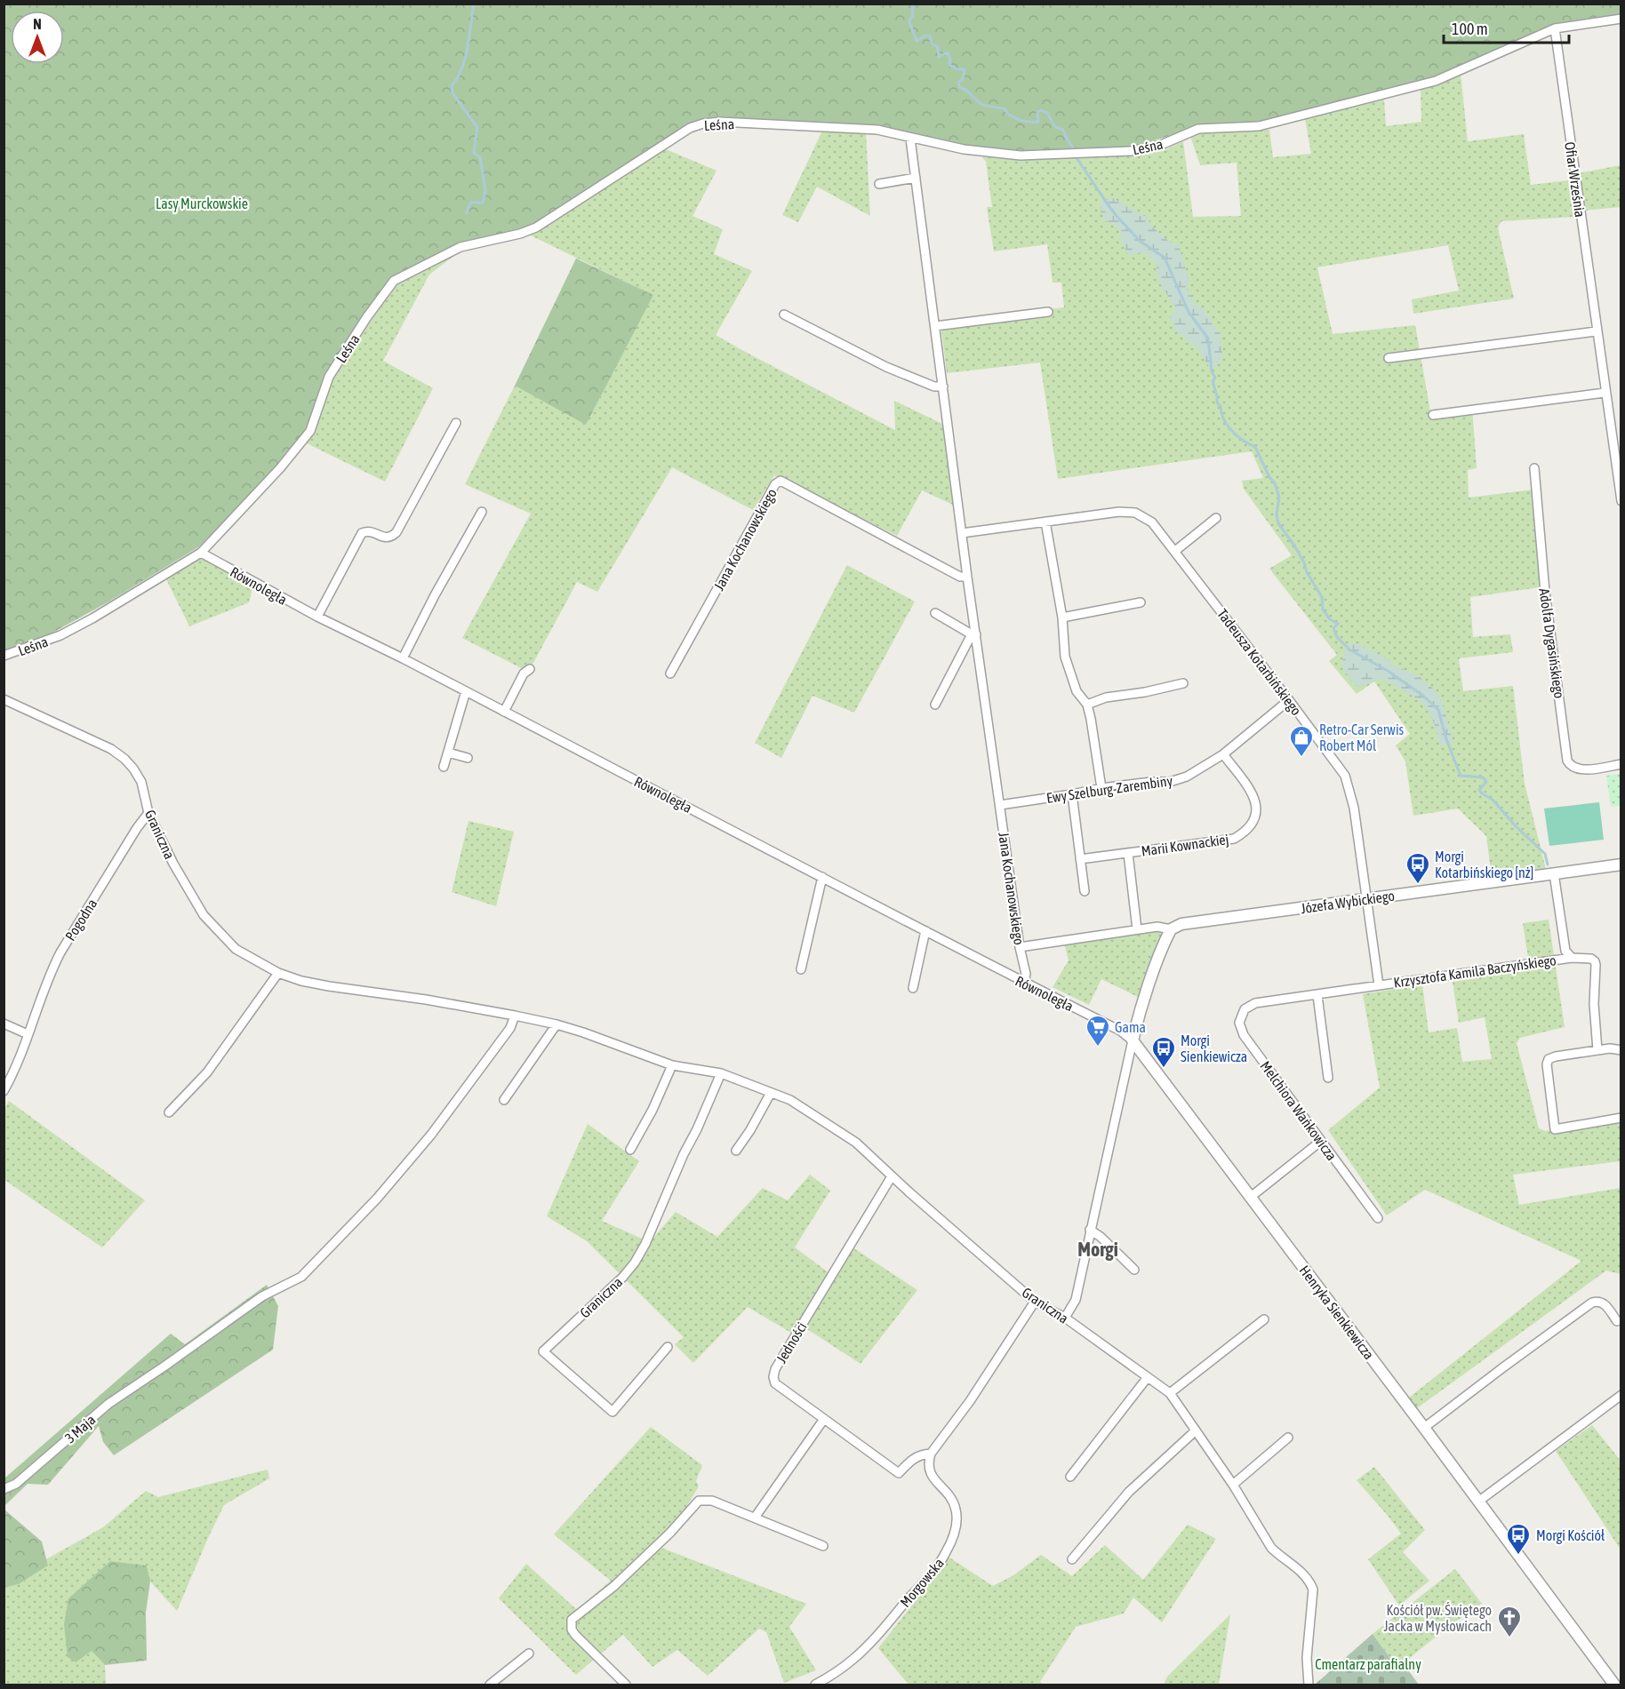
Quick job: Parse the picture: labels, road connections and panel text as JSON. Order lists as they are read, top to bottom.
{
  "streets": {
    "street": [
      "Leśna",
      "Ofiar Września",
      "Jana Kochanowskiego",
      "Równoległa",
      "Adolfa Dygasińskiego",
      "Tadeusza Kotarbińskiego",
      "Ewy Szelburg-Zarembiny",
      "Graniczna",
      "Marii Kownackiej",
      "Józefa Wybickiego",
      "Pogodna",
      "Krzysztofa Kamila Baczyńskiego",
      "Melchiora Wańkowicza",
      "Henryka Sienkiewicza",
      "Jedności",
      "3 Maja",
      "Morgowska"
    ]
  },
  "crossings": [
    ["Leśna", "Ofiar Września"],
    ["Leśna", "Jana Kochanowskiego"],
    ["Leśna", "Równoległa"],
    ["Jana Kochanowskiego", "Równoległa"],
    ["Jana Kochanowskiego", "Tadeusza Kotarbińskiego"],
    ["Jana Kochanowskiego", "Ewy Szelburg-Zarembiny"],
    ["Jana Kochanowskiego", "Józefa Wybickiego"],
    ["Równoległa", "Henryka Sienkiewicza"],
    ["Tadeusza Kotarbińskiego", "Ewy Szelburg-Zarembiny"],
    ["Tadeusza Kotarbińskiego", "Józefa Wybickiego"],
    ["Tadeusza Kotarbińskiego", "Krzysztofa Kamila Baczyńskiego"],
    ["Tadeusza Kotarbińskiego", "Melchiora Wańkowicza"],
    ["Ewy Szelburg-Zarembiny", "Marii Kownackiej"],
    ["Graniczna", "Pogodna"],
    ["Graniczna", "Jedności"],
    ["Graniczna", "3 Maja"],
    ["Marii Kownackiej", "Józefa Wybickiego"],
    ["Józefa Wybickiego", "Krzysztofa Kamila Baczyńskiego"],
    ["Krzysztofa Kamila Baczyńskiego", "Melchiora Wańkowicza"]
  ],
  "districts": ["Morgi"],
  "parks": ["Lasy Murckowskie", "Cmentarz parafialny"],
  "places": {
    "shop": ["Retro-Car Serwis Robert Mól"],
    "bus stop": ["Morgi Kotarbińskiego [nż]", "Morgi Sienkiewicza", "Morgi Kościół"],
    "supermarket": ["Gama"],
    "church": ["Kościół pw. Świętego Jacka w Mysłowicach"]
  },
  "scale_bar": "100 m",
  "north": "top"
}
